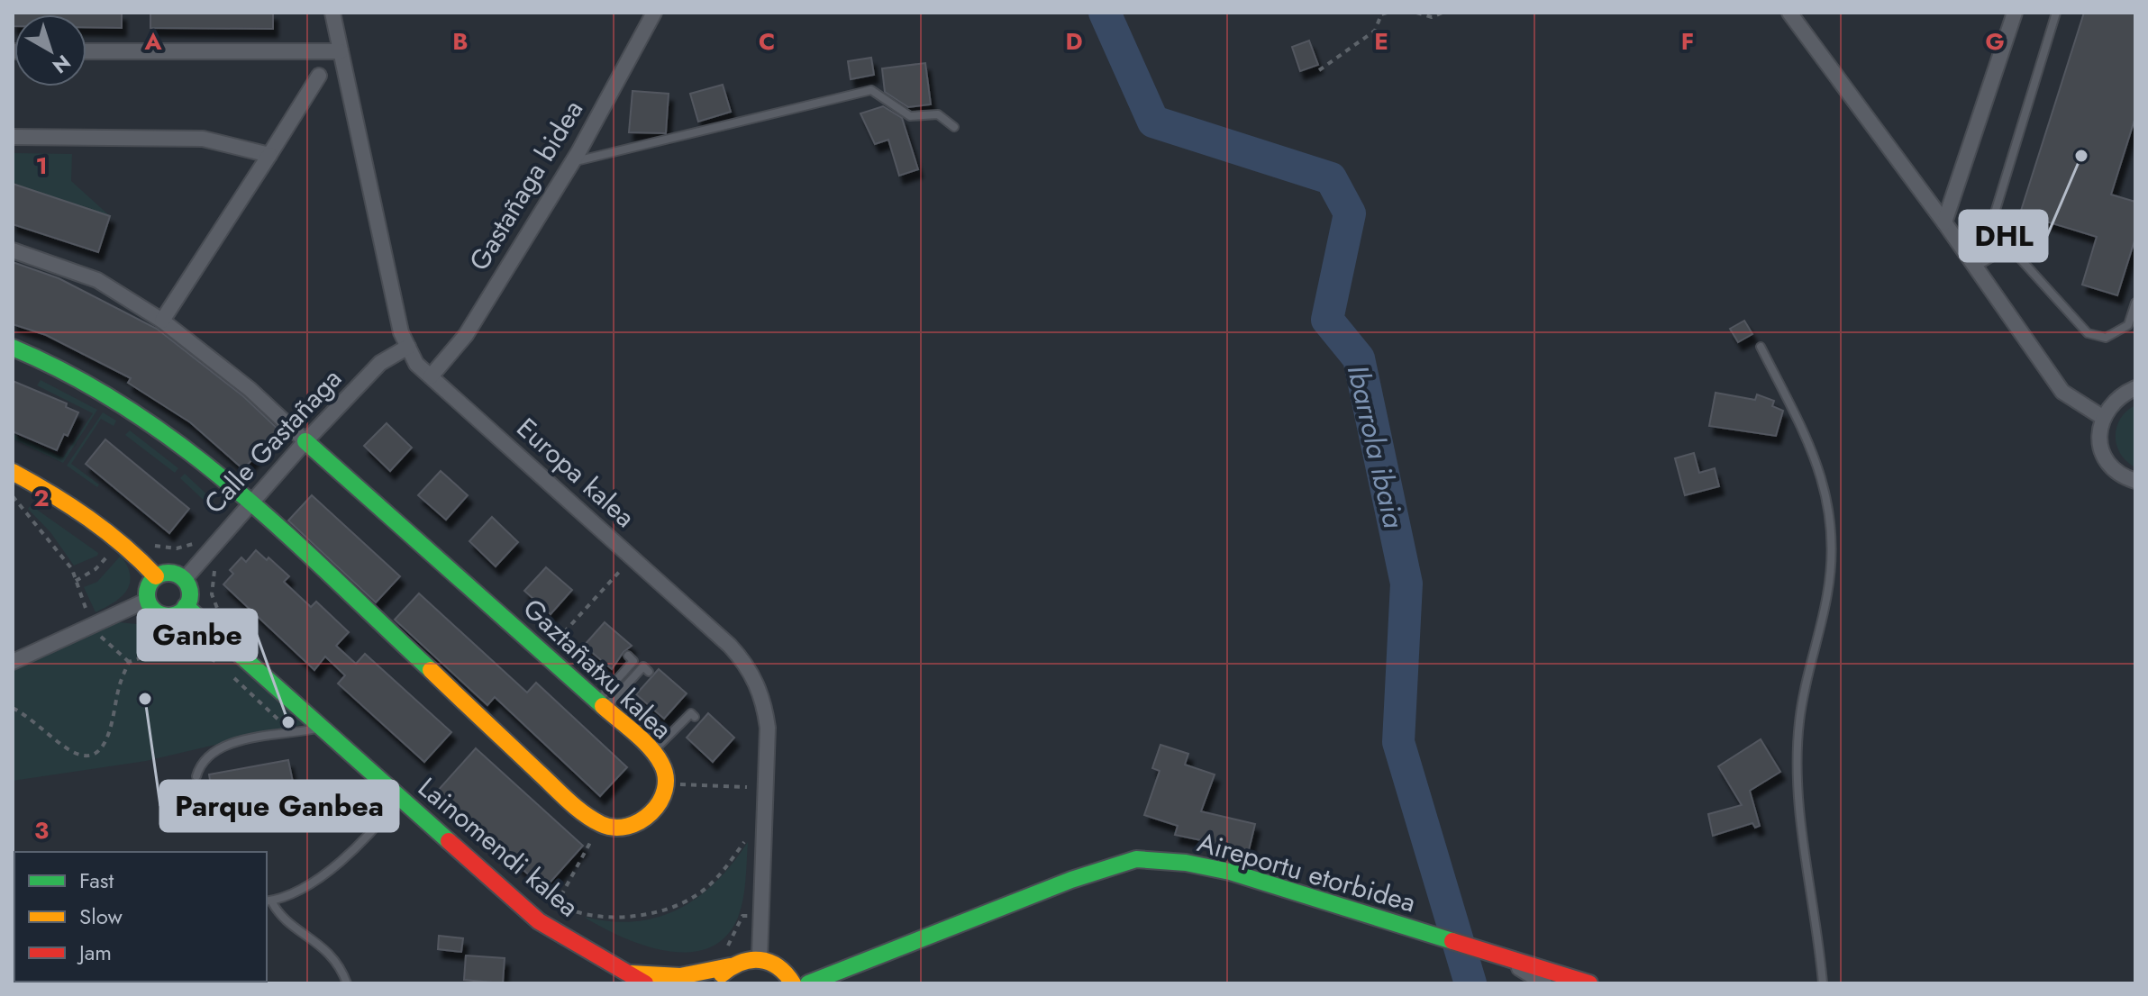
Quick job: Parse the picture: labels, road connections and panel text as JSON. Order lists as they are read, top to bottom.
{
  "streets": {
    "main road": ["Gaztañatxu kalea", "Lainomendi kalea", "Aireportu etorbidea"],
    "street": ["Gastañaga bidea", "Calle Gastañaga", "Europa kalea"]
  },
  "crossings": [
    ["Gastañaga bidea", "Europa kalea"],
    ["Calle Gastañaga", "Europa kalea"],
    ["Calle Gastañaga", "Gaztañatxu kalea"],
    ["Calle Gastañaga", "Lainomendi kalea"],
    ["Europa kalea", "Lainomendi kalea"]
  ],
  "water": ["Ibarrola ibaia"],
  "places": ["DHL", "Parque Ganbea", "Ganbe"],
  "legend": ["Fast", "Slow", "Jam"],
  "north": "bottom right",
  "grid": {
    "columns": [
      "A",
      "B",
      "C",
      "D",
      "E",
      "F",
      "G"
    ],
    "rows": ["1", "2", "3"]
  }
}
